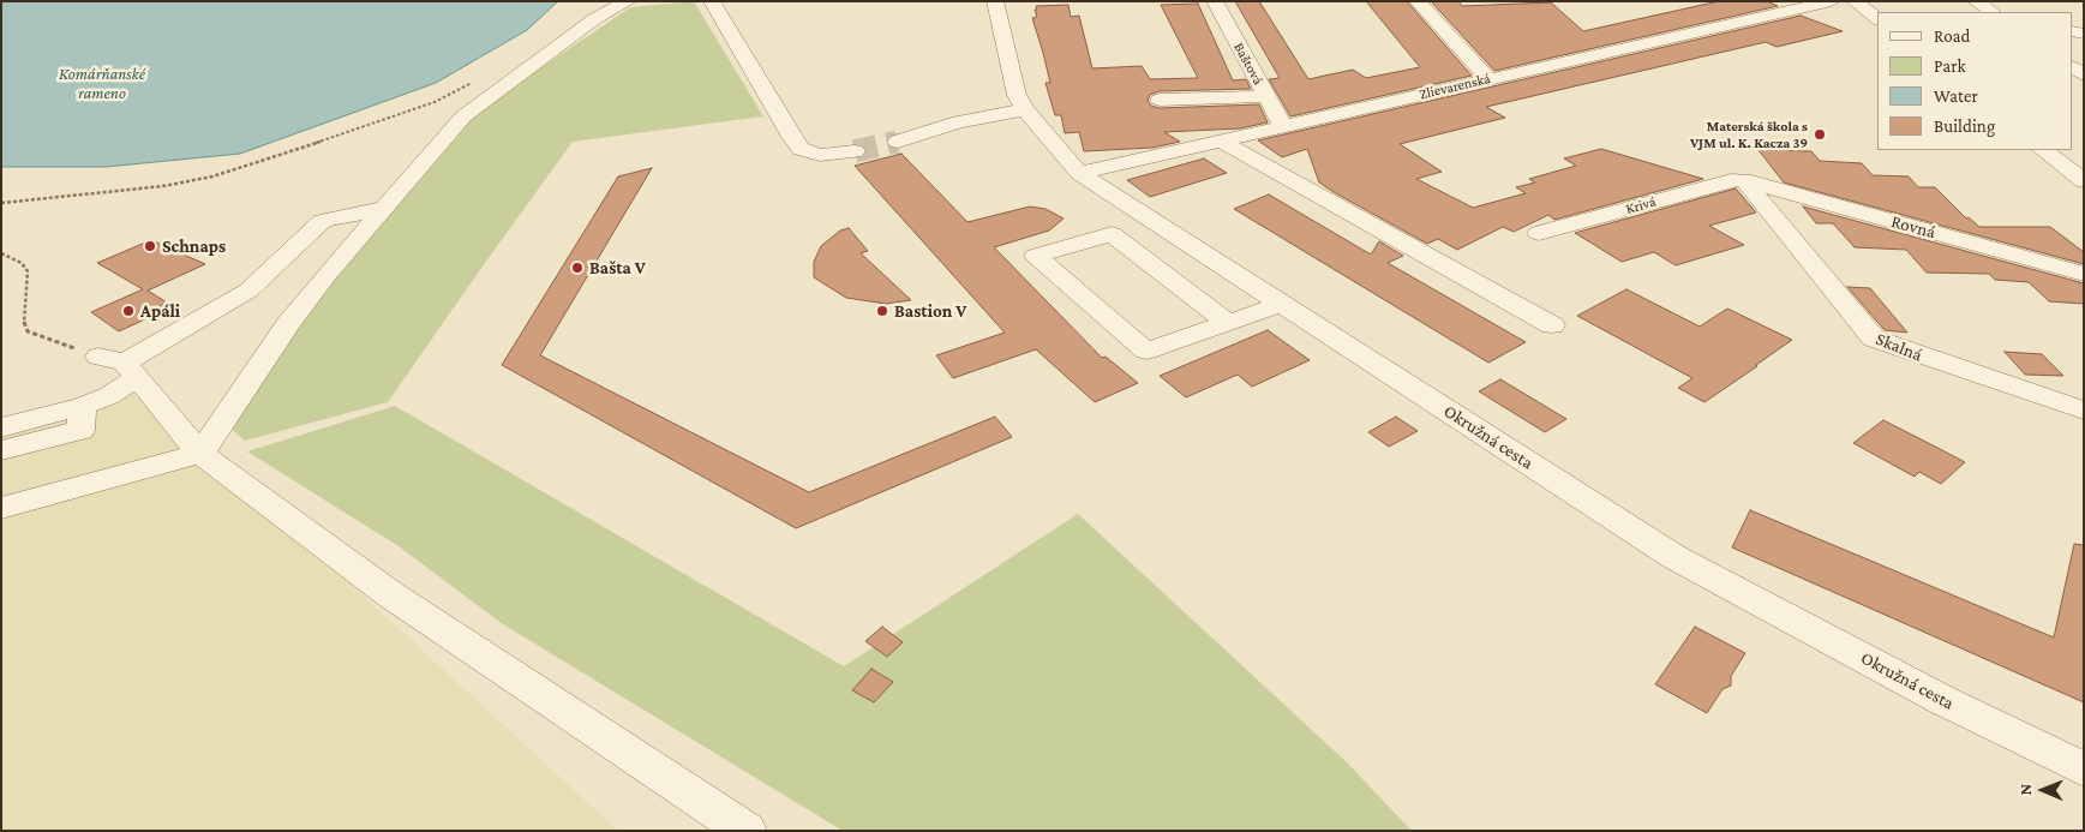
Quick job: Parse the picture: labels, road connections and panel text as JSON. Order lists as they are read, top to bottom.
{
  "streets": {
    "street": [
      "Baštová",
      "Zlievarenská",
      "Krivá",
      "Rovná",
      "Skalná",
      "Okružná cesta"
    ]
  },
  "crossings": [
    ["Baštová", "Zlievarenská"],
    ["Zlievarenská", "Okružná cesta"],
    ["Krivá", "Rovná"],
    ["Krivá", "Skalná"],
    ["Rovná", "Skalná"]
  ],
  "water": ["Komárňanské rameno"],
  "places": [
    "Materská škola s VJM ul. K. Kacza 39",
    "Schnaps",
    "Bašta V",
    "Apáli",
    "Bastion V"
  ],
  "legend": [
    "Road",
    "Park",
    "Water",
    "Building"
  ],
  "north": "left"
}
